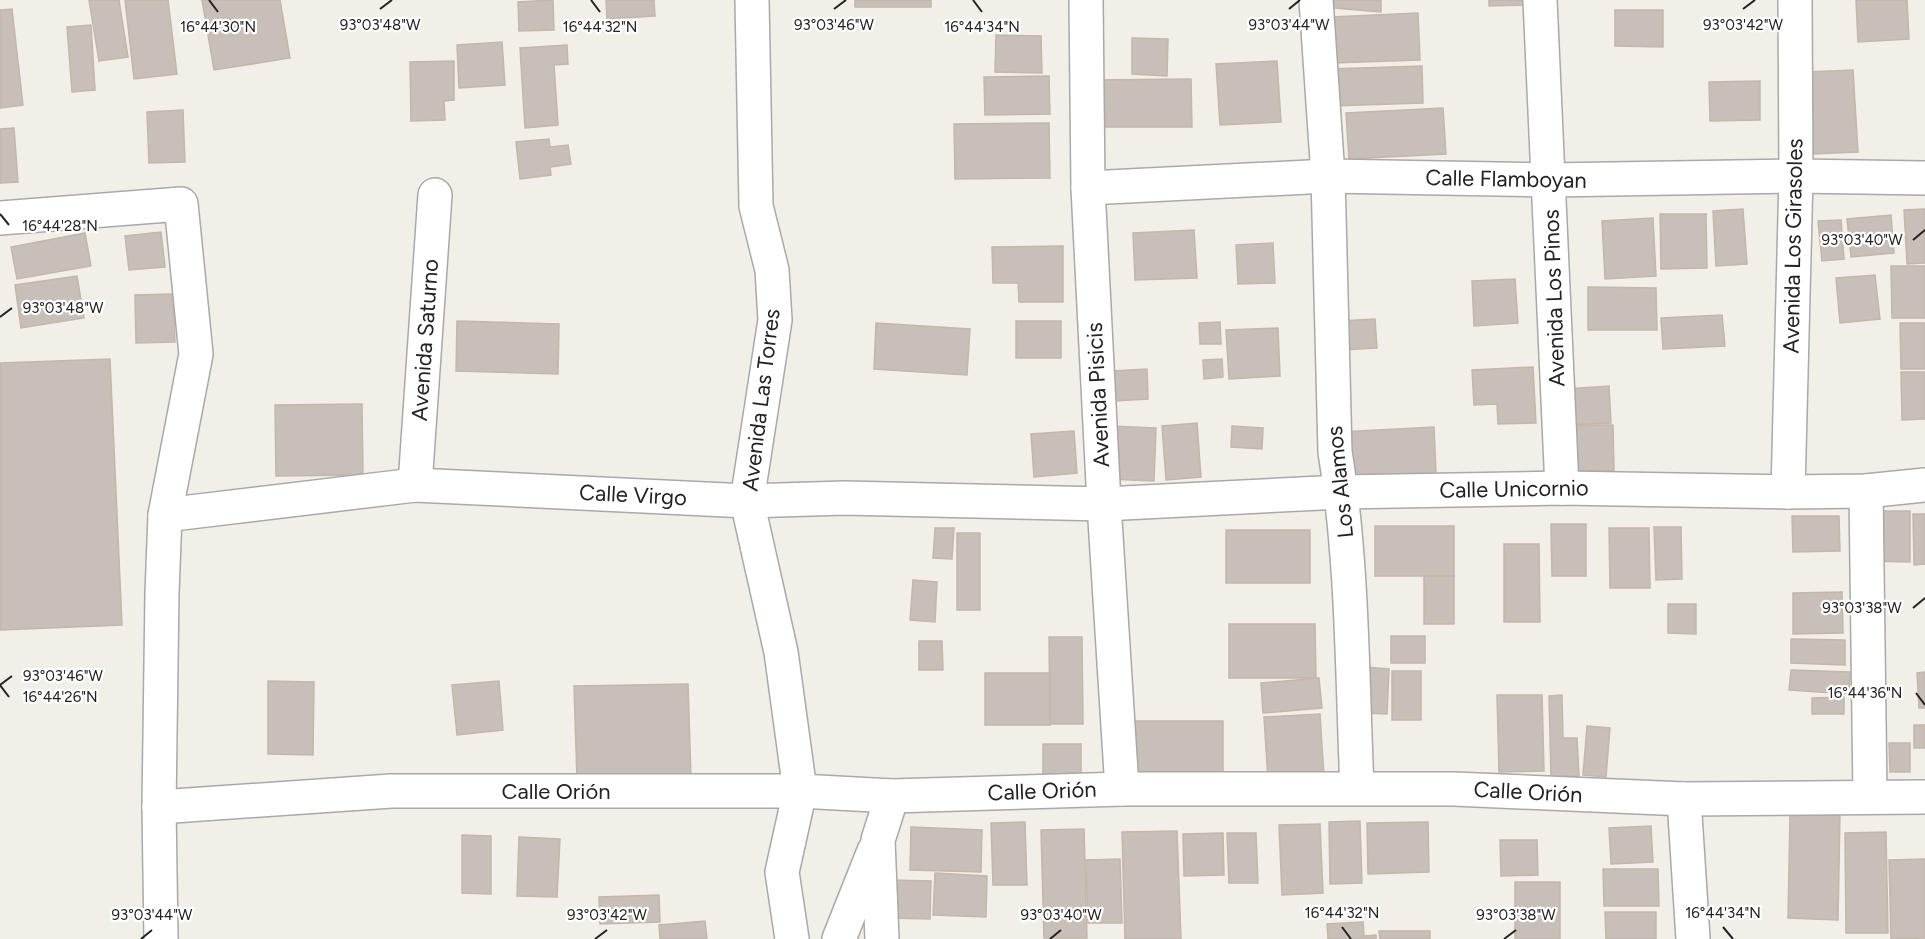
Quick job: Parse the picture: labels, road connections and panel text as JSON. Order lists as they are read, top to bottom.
{
  "streets": {
    "street": [
      "Calle Flamboyan",
      "Avenida Los Girasoles",
      "Avenida Los Pinos",
      "Avenida Saturno",
      "Avenida Pisicis",
      "Avenida Las Torres",
      "Los Alamos",
      "Calle Unicornio",
      "Calle Virgo",
      "Calle Orión"
    ]
  },
  "crossings": [
    ["Calle Flamboyan", "Avenida Los Girasoles"],
    ["Calle Flamboyan", "Avenida Los Pinos"],
    ["Calle Flamboyan", "Avenida Pisicis"],
    ["Calle Flamboyan", "Los Alamos"],
    ["Avenida Los Girasoles", "Calle Unicornio"],
    ["Avenida Los Pinos", "Calle Unicornio"],
    ["Avenida Saturno", "Calle Virgo"],
    ["Avenida Pisicis", "Calle Unicornio"],
    ["Avenida Pisicis", "Calle Virgo"],
    ["Avenida Pisicis", "Calle Orión"],
    ["Avenida Las Torres", "Calle Virgo"],
    ["Avenida Las Torres", "Calle Orión"],
    ["Los Alamos", "Calle Unicornio"],
    ["Los Alamos", "Calle Orión"],
    ["Calle Unicornio", "Calle Virgo"]
  ],
  "coordinates": [
    "93°03'46\"W",
    "93°03'44\"W",
    "93°03'48\"W",
    "93°03'42\"W",
    "16°44'30\"N",
    "16°44'32\"N",
    "16°44'34\"N",
    "16°44'28\"N",
    "93°03'40\"W",
    "93°03'38\"W",
    "16°44'36\"N",
    "16°44'26\"N"
  ]
}
